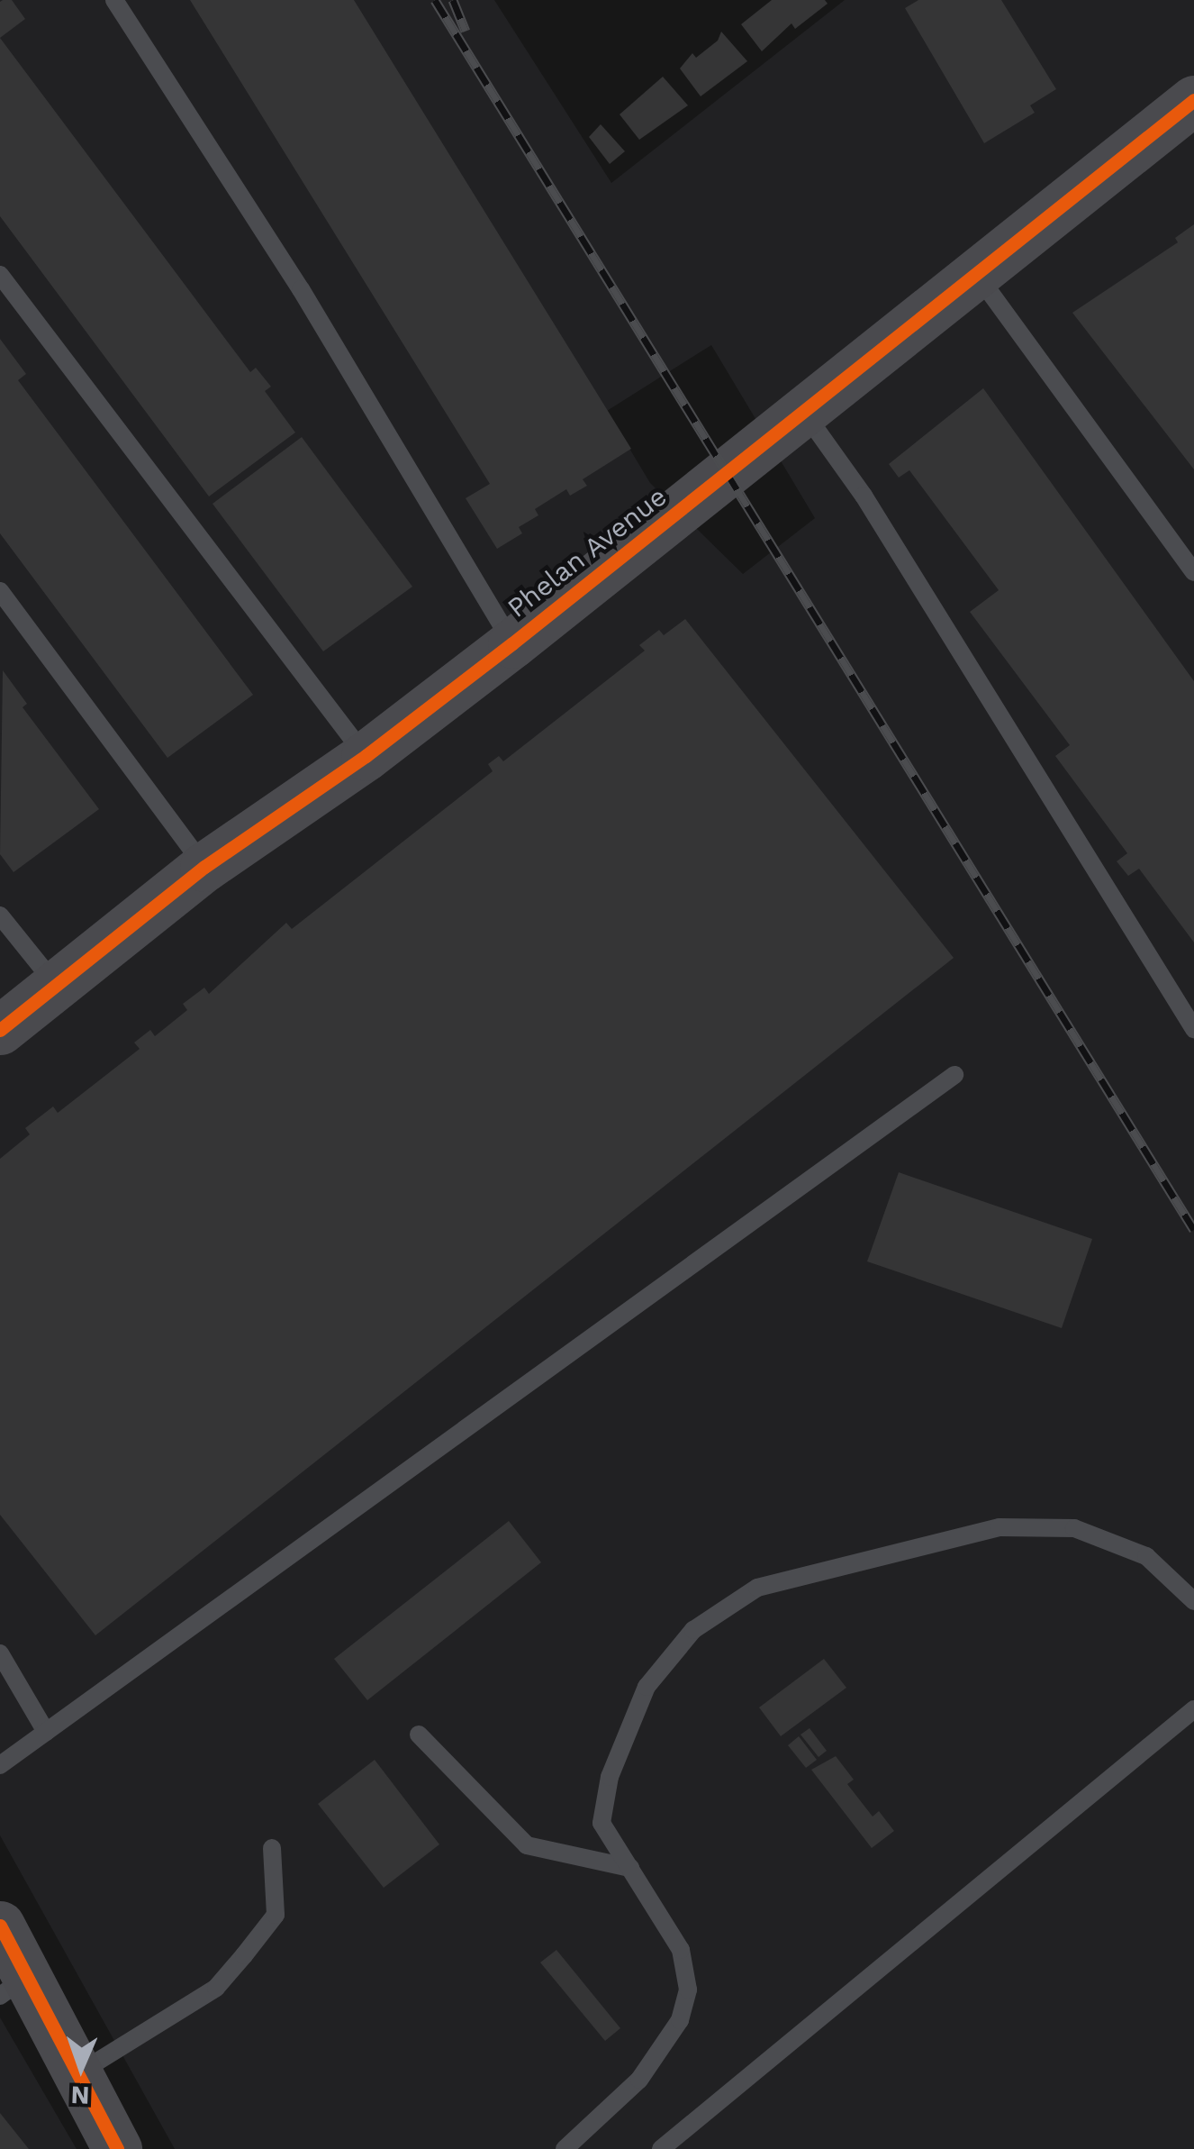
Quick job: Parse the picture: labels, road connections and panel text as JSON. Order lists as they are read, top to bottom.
{
  "streets": {
    "street": ["Phelan Avenue"]
  },
  "north": "bottom"
}
